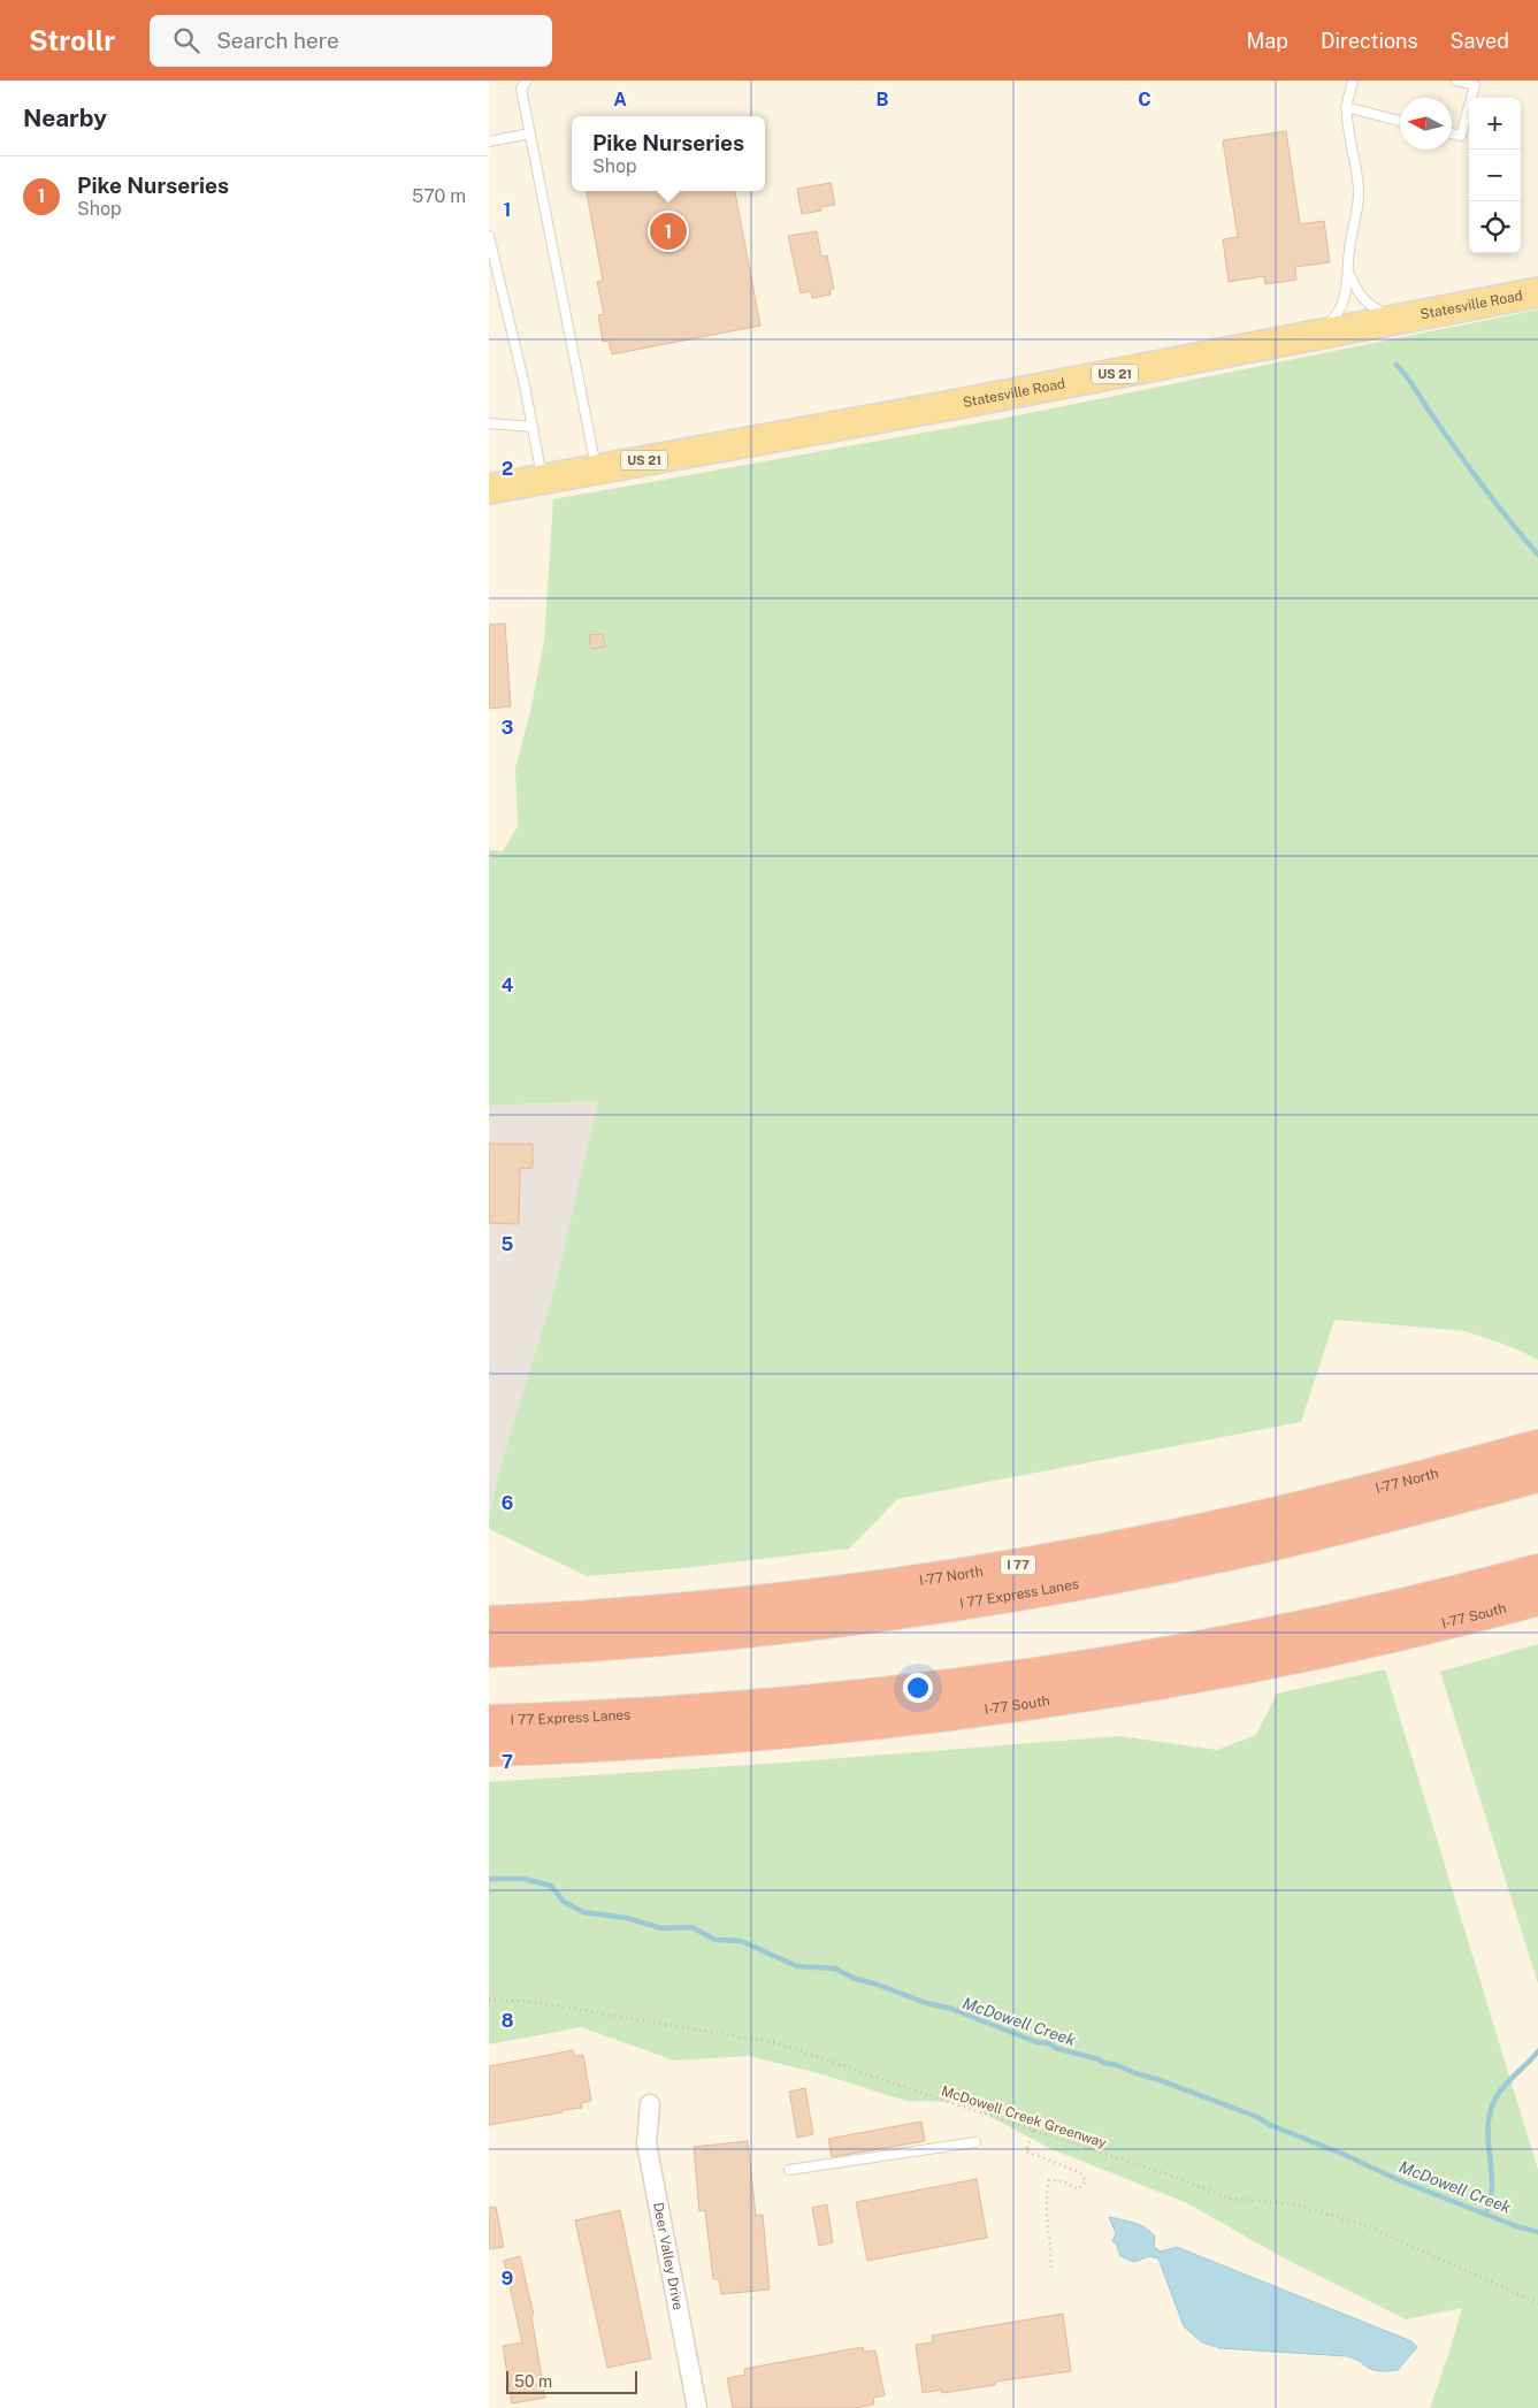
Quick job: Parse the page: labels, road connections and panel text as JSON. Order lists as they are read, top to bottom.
{
  "streets": {
    "highway": [
      "I-77 North",
      "I 77",
      "I 77 Express Lanes",
      "I-77 South"
    ],
    "main road": ["Statesville Road", "US 21"],
    "street": ["Deer Valley Drive"],
    "path": ["McDowell Creek Greenway"]
  },
  "water": ["McDowell Creek"],
  "scale_bar": "50 m",
  "north": "left",
  "page": {
    "header": "Strollr",
    "search": "Search here",
    "nav": ["Map", "Directions", "Saved"],
    "heading": "Nearby",
    "map_buttons": ["+", "−"],
    "popup": ["Pike Nurseries", "Shop"],
    "list": [
      {
        "mark": "1",
        "name": "Pike Nurseries",
        "note": "Shop",
        "value": "570 m"
      }
    ],
    "pins": "1",
    "scale": "50 m"
  },
  "grid": {
    "columns": ["A", "B", "C"],
    "rows": [
      "1",
      "2",
      "3",
      "4",
      "5",
      "6",
      "7",
      "8",
      "9"
    ]
  }
}
